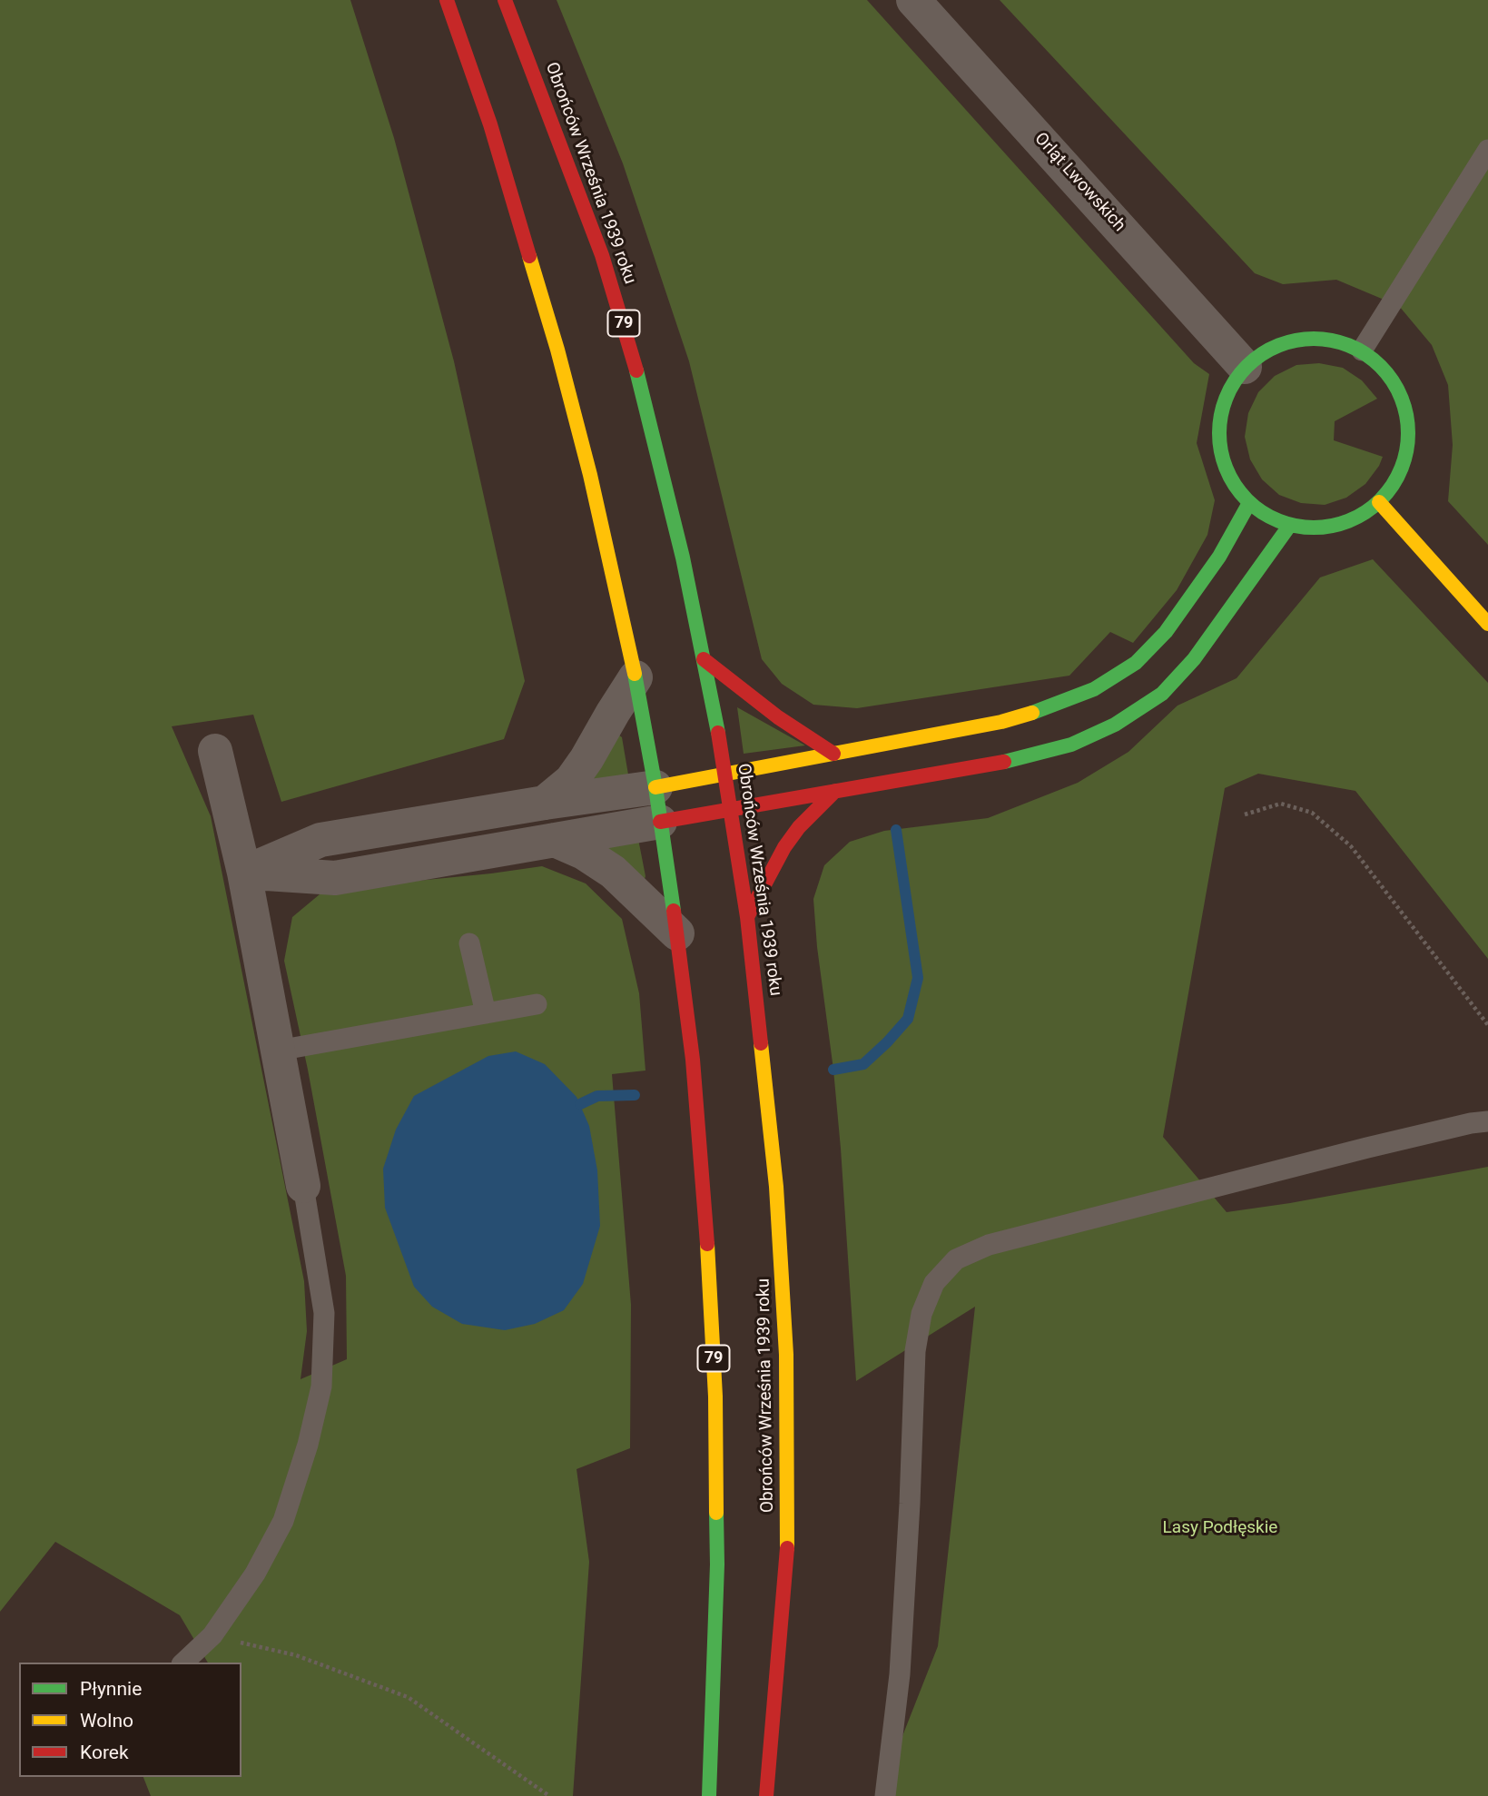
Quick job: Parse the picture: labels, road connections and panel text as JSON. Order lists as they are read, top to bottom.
{
  "streets": {
    "main road": ["Obrońców Września 1939 roku", "79"],
    "street": ["Orląt Lwowskich"]
  },
  "parks": ["Lasy Podłęskie"],
  "legend": ["Płynnie", "Wolno", "Korek"]
}
